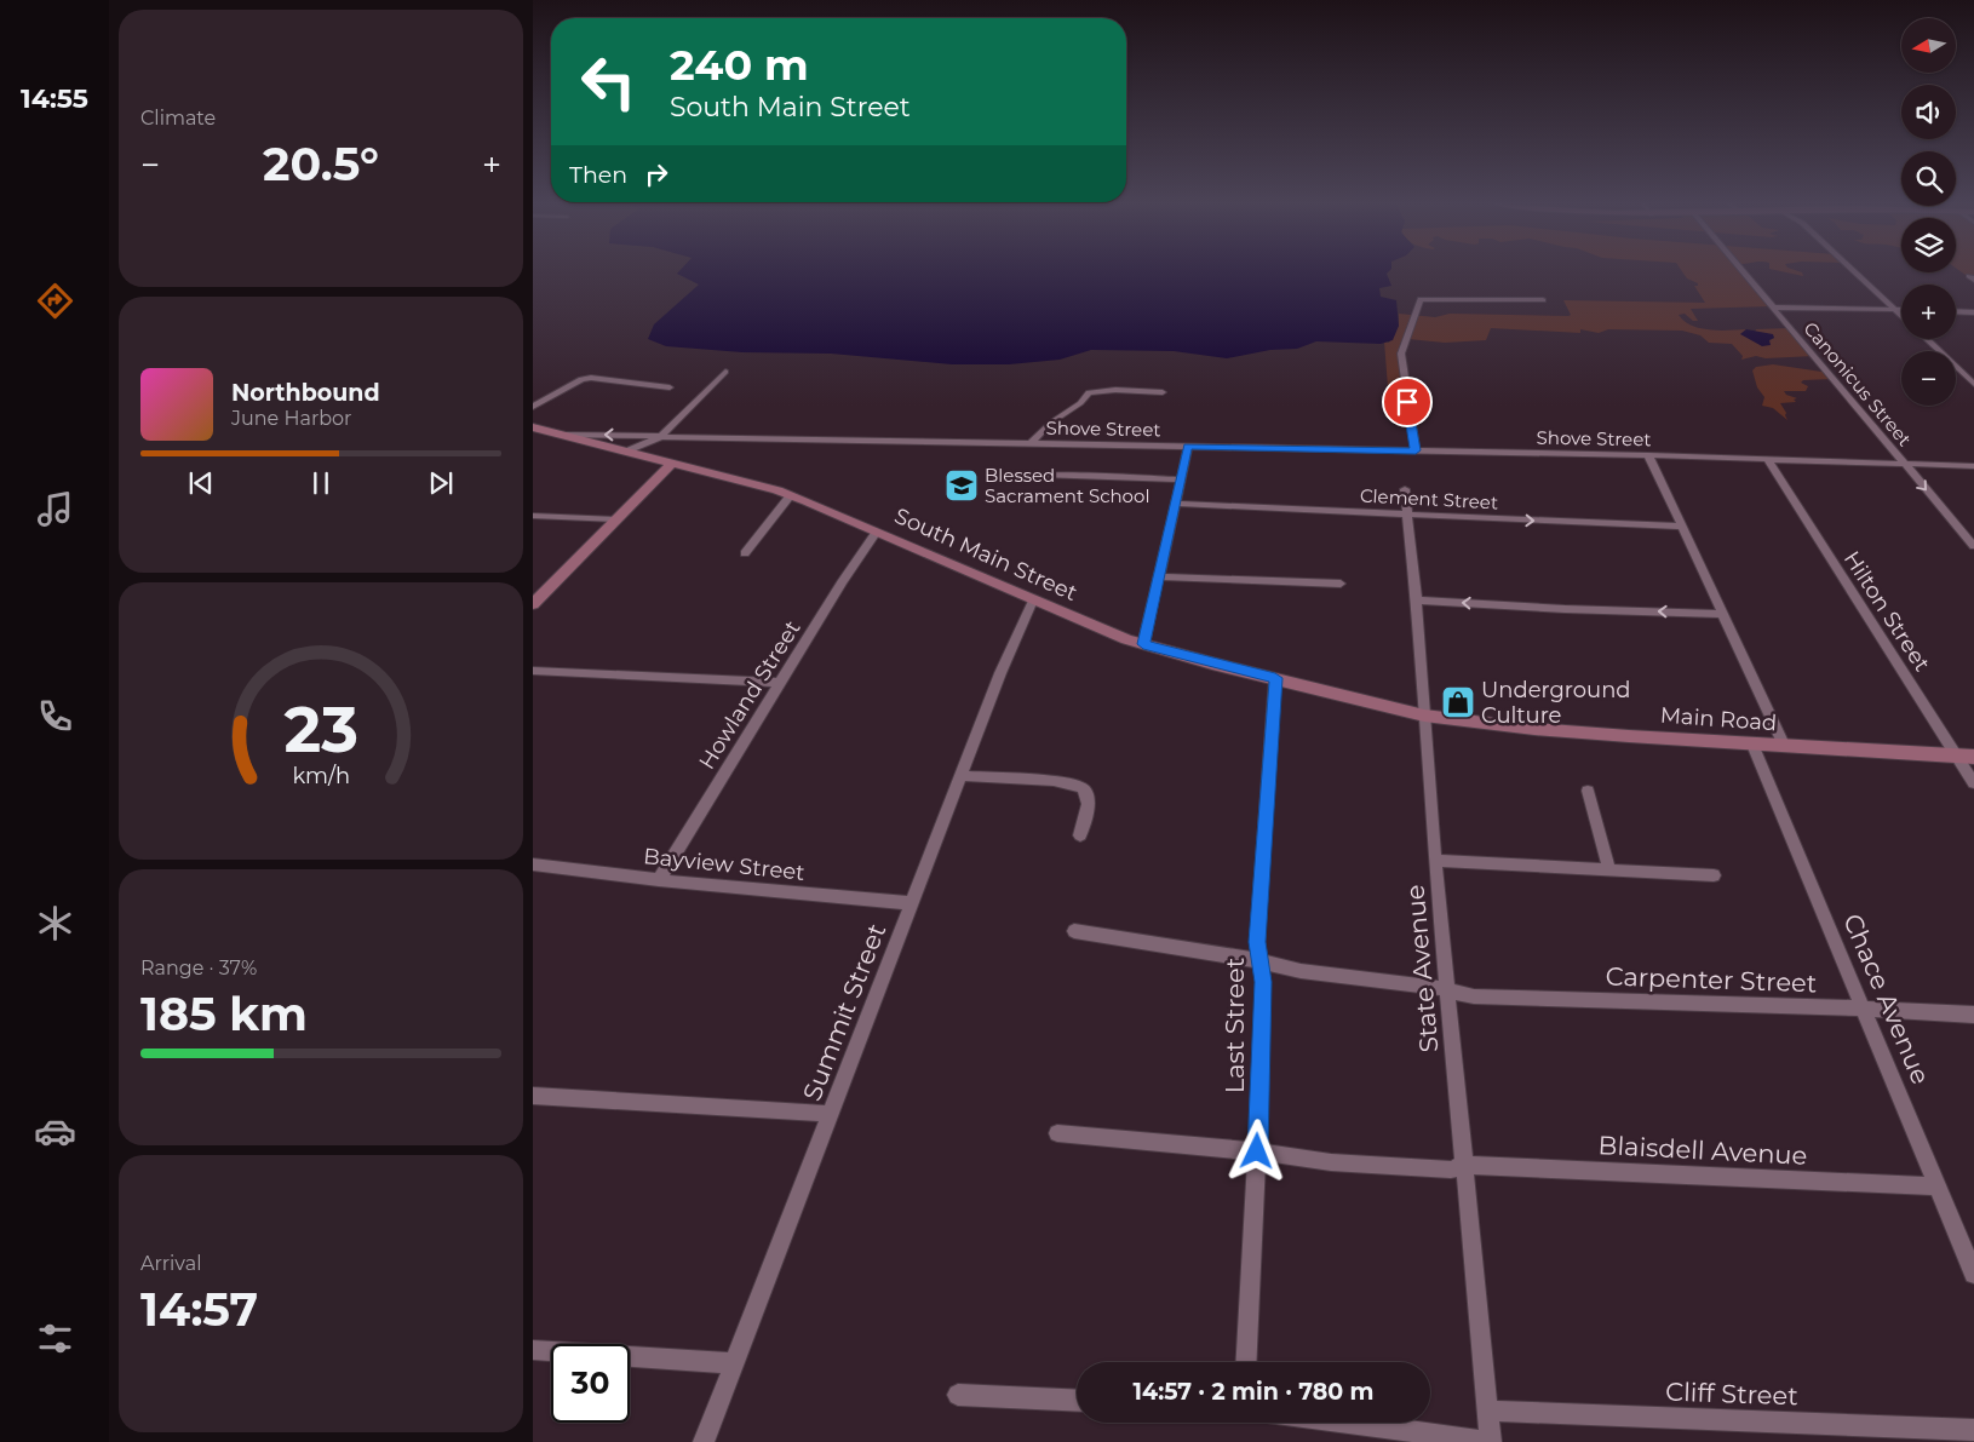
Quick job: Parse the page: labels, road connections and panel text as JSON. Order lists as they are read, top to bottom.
{
  "streets": {
    "main road": ["South Main Street", "Main Road"],
    "street": [
      "Canonicus Street",
      "Shove Street",
      "Clement Street",
      "Hilton Street",
      "Howland Street",
      "Bayview Street",
      "State Avenue",
      "Carpenter Street",
      "Chace Avenue",
      "Summit Street",
      "Last Street",
      "Blaisdell Avenue",
      "Cliff Street"
    ]
  },
  "crossings": [
    ["Canonicus Street", "Shove Street"],
    ["Shove Street", "South Main Street"],
    ["Shove Street", "Hilton Street"],
    ["Clement Street", "State Avenue"],
    ["South Main Street", "Howland Street"],
    ["South Main Street", "Main Road"],
    ["South Main Street", "State Avenue"],
    ["South Main Street", "Summit Street"],
    ["South Main Street", "Last Street"],
    ["Hilton Street", "Main Road"],
    ["Howland Street", "Bayview Street"],
    ["Main Road", "State Avenue"],
    ["Main Road", "Chace Avenue"],
    ["Bayview Street", "Summit Street"],
    ["State Avenue", "Carpenter Street"],
    ["State Avenue", "Blaisdell Avenue"],
    ["State Avenue", "Cliff Street"],
    ["Carpenter Street", "Chace Avenue"],
    ["Chace Avenue", "Blaisdell Avenue"],
    ["Last Street", "Blaisdell Avenue"]
  ],
  "places": {
    "school or university": ["Blessed Sacrament School"],
    "shop": ["Underground Culture"]
  },
  "north": "left",
  "page": {
    "tabs": "14:55",
    "tile": [
      "Climate",
      ["Range · 37%", "185 km"],
      ["Arrival", "14:57"]
    ],
    "map_buttons": ["+", "−"],
    "turn": ["240 m", "South Main Street"],
    "heat": ["−", "20.5°", "+"],
    "then": "Then",
    "song": ["Northbound", "June Harbor"],
    "limit": "30",
    "trip": "14:57 · 2 min · 780 m",
    "gauge": ["23", "km/h"]
  }
}
